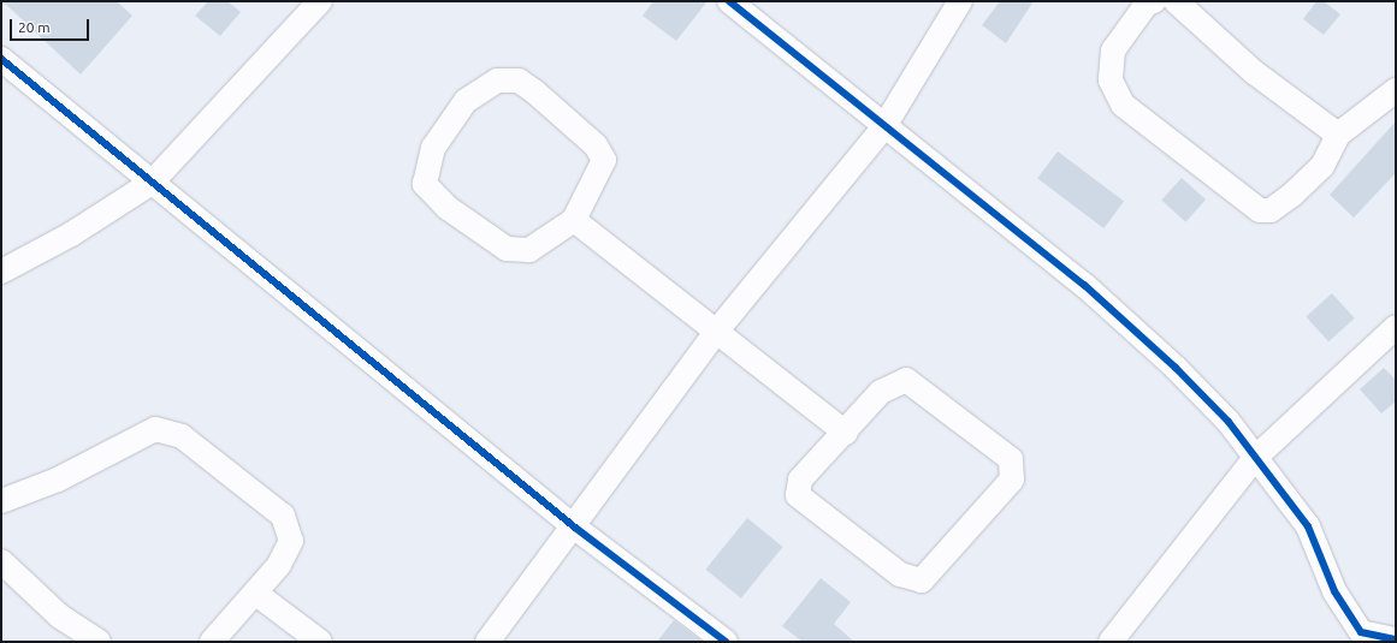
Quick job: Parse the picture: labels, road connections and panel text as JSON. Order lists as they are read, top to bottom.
{
  "scale_bar": "20 m"
}
